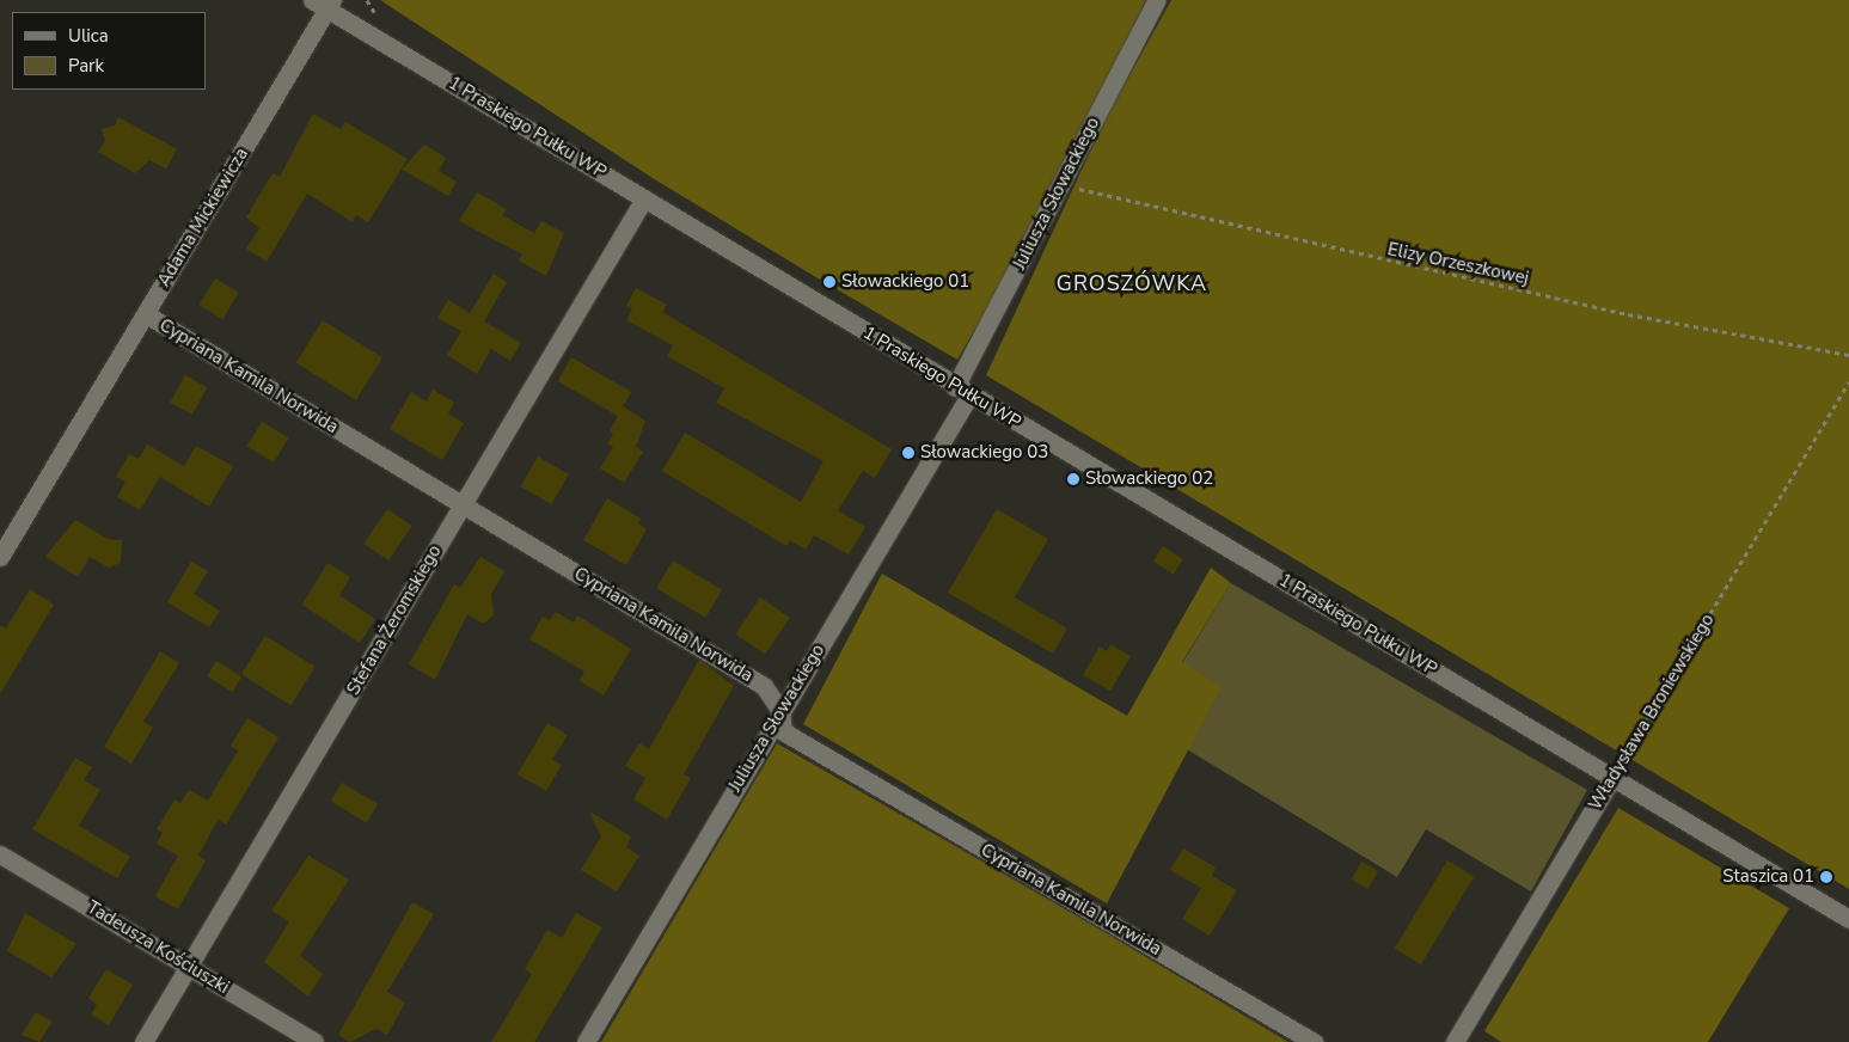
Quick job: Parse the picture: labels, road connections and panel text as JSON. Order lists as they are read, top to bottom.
{
  "streets": {
    "street": [
      "1 Praskiego Pułku WP",
      "Juliusza Słowackiego",
      "Adama Mickiewicza",
      "Cypriana Kamila Norwida",
      "Stefana Żeromskiego",
      "Władysława Broniewskiego",
      "Tadeusza Kościuszki"
    ],
    "path": ["Elizy Orzeszkowej"]
  },
  "crossings": [
    ["1 Praskiego Pułku WP", "Juliusza Słowackiego"],
    ["1 Praskiego Pułku WP", "Adama Mickiewicza"],
    ["1 Praskiego Pułku WP", "Stefana Żeromskiego"],
    ["1 Praskiego Pułku WP", "Władysława Broniewskiego"],
    ["Juliusza Słowackiego", "Elizy Orzeszkowej"],
    ["Juliusza Słowackiego", "Cypriana Kamila Norwida"],
    ["Adama Mickiewicza", "Cypriana Kamila Norwida"],
    ["Cypriana Kamila Norwida", "Stefana Żeromskiego"],
    ["Stefana Żeromskiego", "Tadeusza Kościuszki"]
  ],
  "districts": ["GROSZÓWKA"],
  "places": [
    "Słowackiego 01",
    "Słowackiego 03",
    "Słowackiego 02",
    "Staszica 01"
  ],
  "legend": ["Ulica", "Park"]
}
